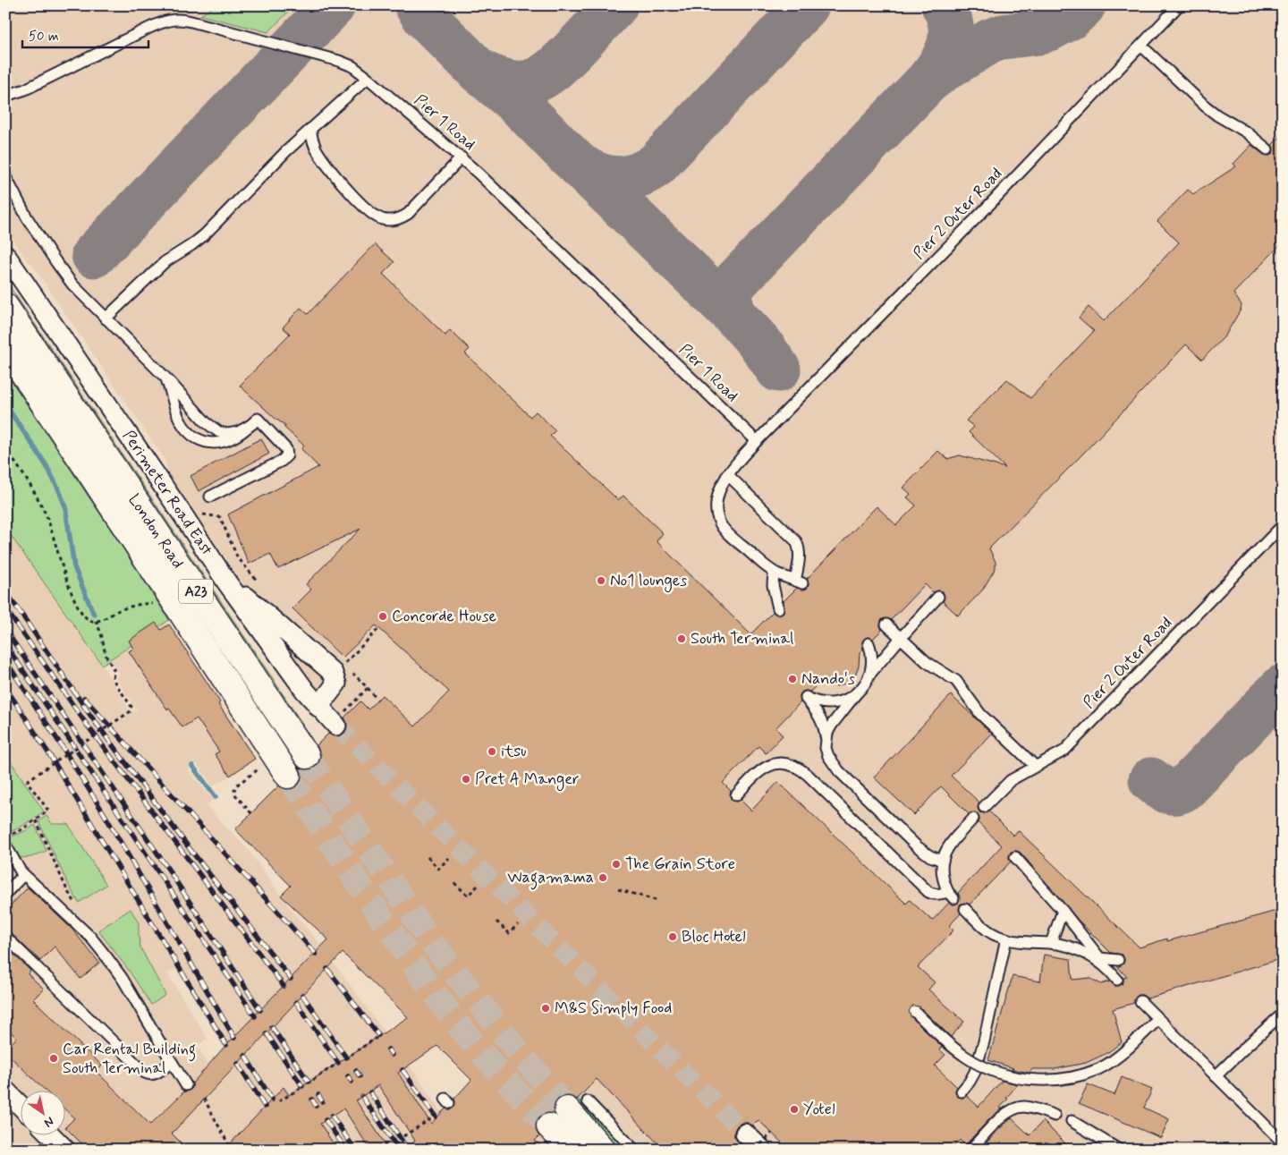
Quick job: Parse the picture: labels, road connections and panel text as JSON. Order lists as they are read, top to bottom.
{
  "streets": {
    "main road": ["London Road", "A23"],
    "street": ["Perimeter Road East"],
    "lane": ["Pier 1 Road", "Pier 2 Outer Road"]
  },
  "crossings": [
    ["Pier 1 Road", "Pier 2 Outer Road"]
  ],
  "places": [
    "No1 lounges",
    "Concorde House",
    "South Terminal",
    "Nando's",
    "itsu",
    "Pret A Manger",
    "The Grain Store",
    "Wagamama",
    "Bloc Hotel",
    "M&S Simply Food",
    "Car Rental Building South Terminal",
    "Yotel"
  ],
  "scale_bar": "50 m",
  "north": "bottom right"
}
